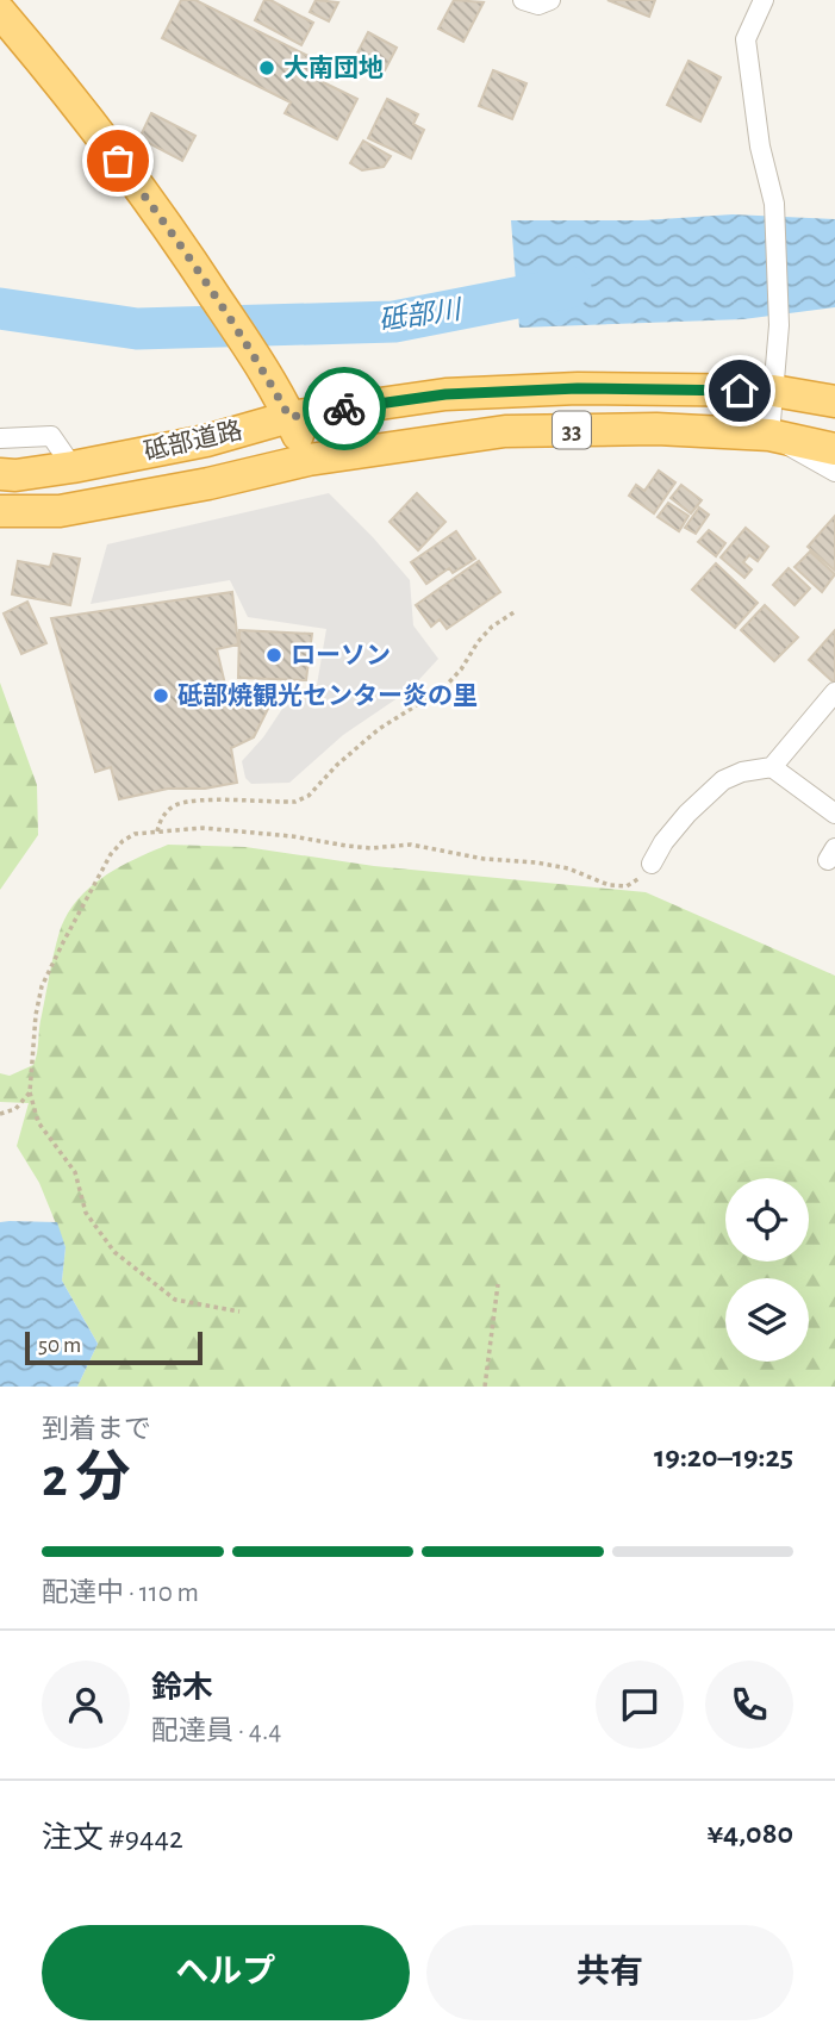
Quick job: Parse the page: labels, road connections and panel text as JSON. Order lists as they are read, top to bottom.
{
  "streets": {
    "highway": ["33", "砥部道路"]
  },
  "water": ["砥部川"],
  "places": ["大南団地", "ローソン", "砥部焼観光センター炎の里"],
  "scale_bar": "50 m",
  "page": {
    "scale": "50 m",
    "heading": ["2 分", "到着まで", "19:20–19:25"],
    "panel": [
      "鈴木",
      "配達員 · 4.4",
      "注文 #9442",
      "¥4,080"
    ],
    "bar": "配達中 · 110 m",
    "buttons": ["ヘルプ", "共有"]
  }
}
